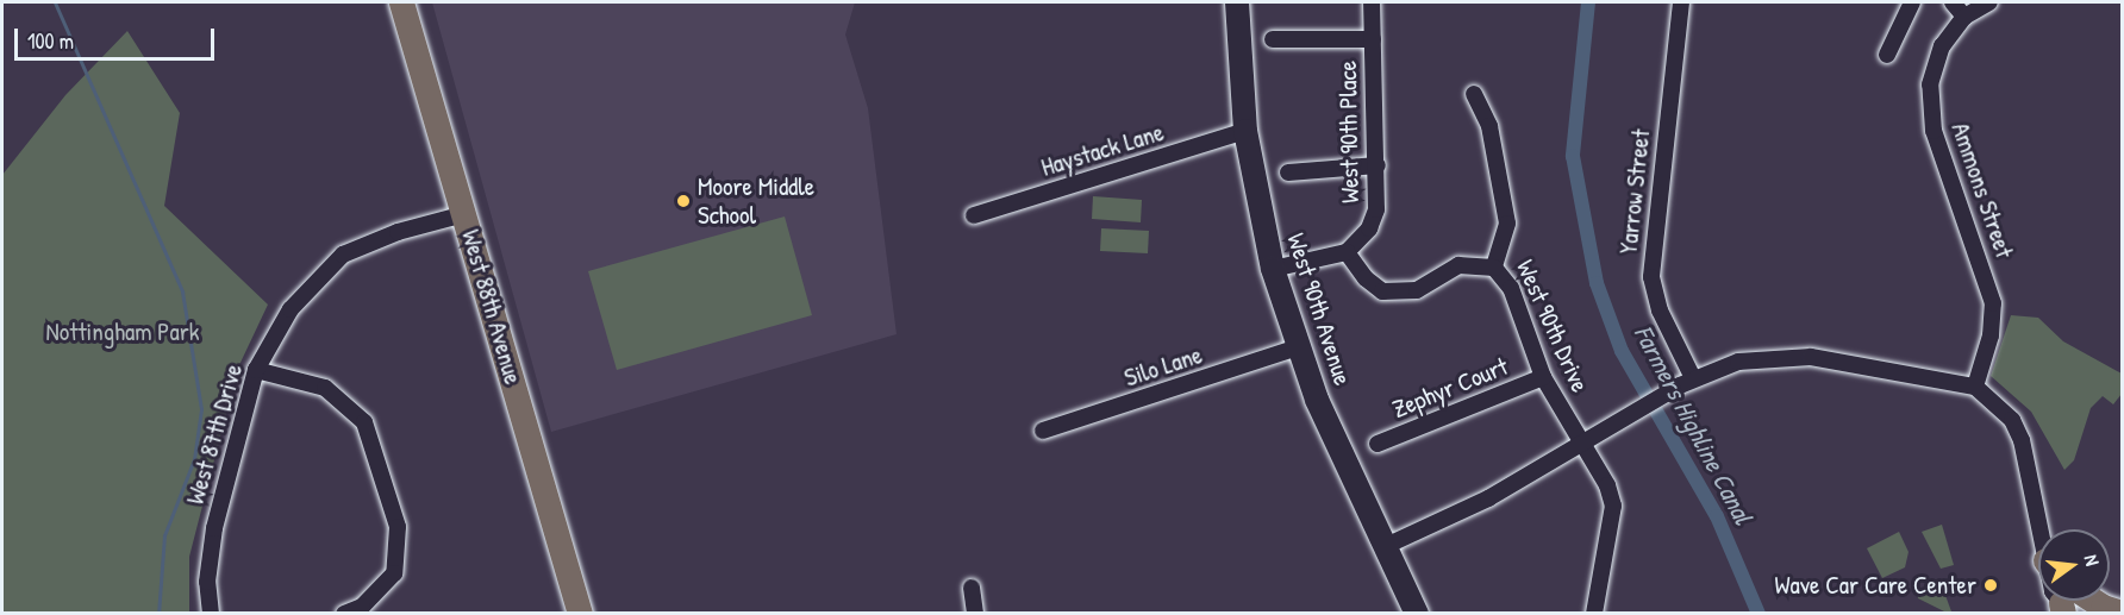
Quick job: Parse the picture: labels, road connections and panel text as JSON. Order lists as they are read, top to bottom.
{
  "streets": {
    "main road": ["West 88th Avenue"],
    "street": [
      "West 90th Place",
      "Haystack Lane",
      "Ammons Street",
      "Yarrow Street",
      "West 90th Avenue",
      "West 90th Drive",
      "Silo Lane",
      "Zephyr Court",
      "West 87th Drive"
    ]
  },
  "crossings": [
    ["Haystack Lane", "West 90th Avenue"],
    ["West 88th Avenue", "West 87th Drive"],
    ["West 90th Avenue", "Silo Lane"],
    ["West 90th Drive", "Zephyr Court"]
  ],
  "water": ["Farmers Highline Canal"],
  "parks": ["Nottingham Park"],
  "places": ["Moore Middle School", "Wave Car Care Center"],
  "scale_bar": "100 m",
  "north": "right"
}
